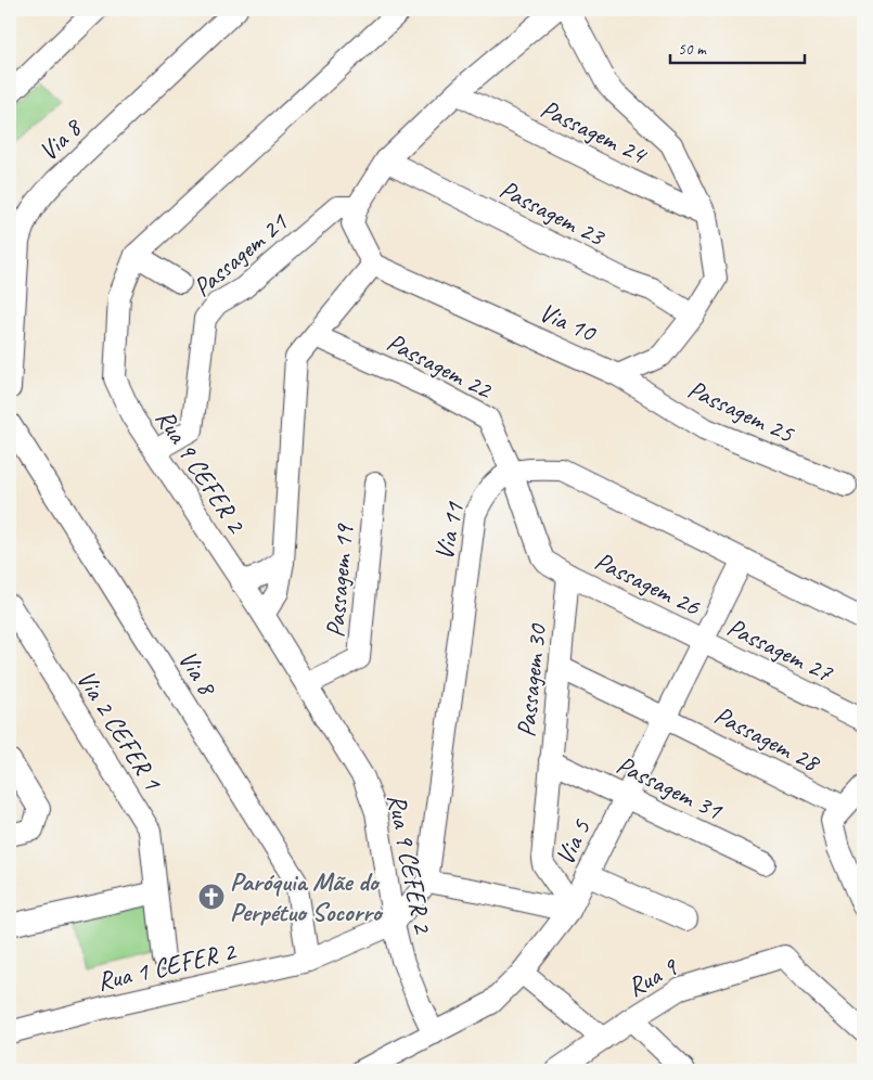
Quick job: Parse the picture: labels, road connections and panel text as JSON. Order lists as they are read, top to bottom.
{
  "streets": {
    "street": [
      "Passagem 24",
      "Via 8",
      "Passagem 23",
      "Passagem 21",
      "Via 10",
      "Passagem 22",
      "Passagem 25",
      "Rua 9 CEFER 2",
      "Via 11",
      "Passagem 19",
      "Passagem 26",
      "Passagem 27",
      "Passagem 30",
      "Via 2 CEFER 1",
      "Passagem 28",
      "Passagem 31",
      "Via 5",
      "Rua 1 CEFER 2",
      "Rua 9"
    ]
  },
  "crossings": [
    ["Via 8", "Rua 1 CEFER 2"],
    ["Passagem 21", "Rua 9 CEFER 2"],
    ["Via 10", "Passagem 25"],
    ["Passagem 22", "Via 11"],
    ["Rua 9 CEFER 2", "Passagem 19"],
    ["Rua 9 CEFER 2", "Via 5"],
    ["Rua 9 CEFER 2", "Rua 1 CEFER 2"],
    ["Passagem 26", "Passagem 27"],
    ["Passagem 26", "Passagem 30"],
    ["Passagem 26", "Via 5"],
    ["Passagem 27", "Via 5"],
    ["Passagem 30", "Passagem 28"],
    ["Passagem 30", "Passagem 31"],
    ["Passagem 30", "Via 5"],
    ["Passagem 28", "Via 5"],
    ["Passagem 31", "Via 5"]
  ],
  "places": {
    "church": ["Paróquia Mãe do Perpétuo Socorro"]
  },
  "scale_bar": "50 m"
}
